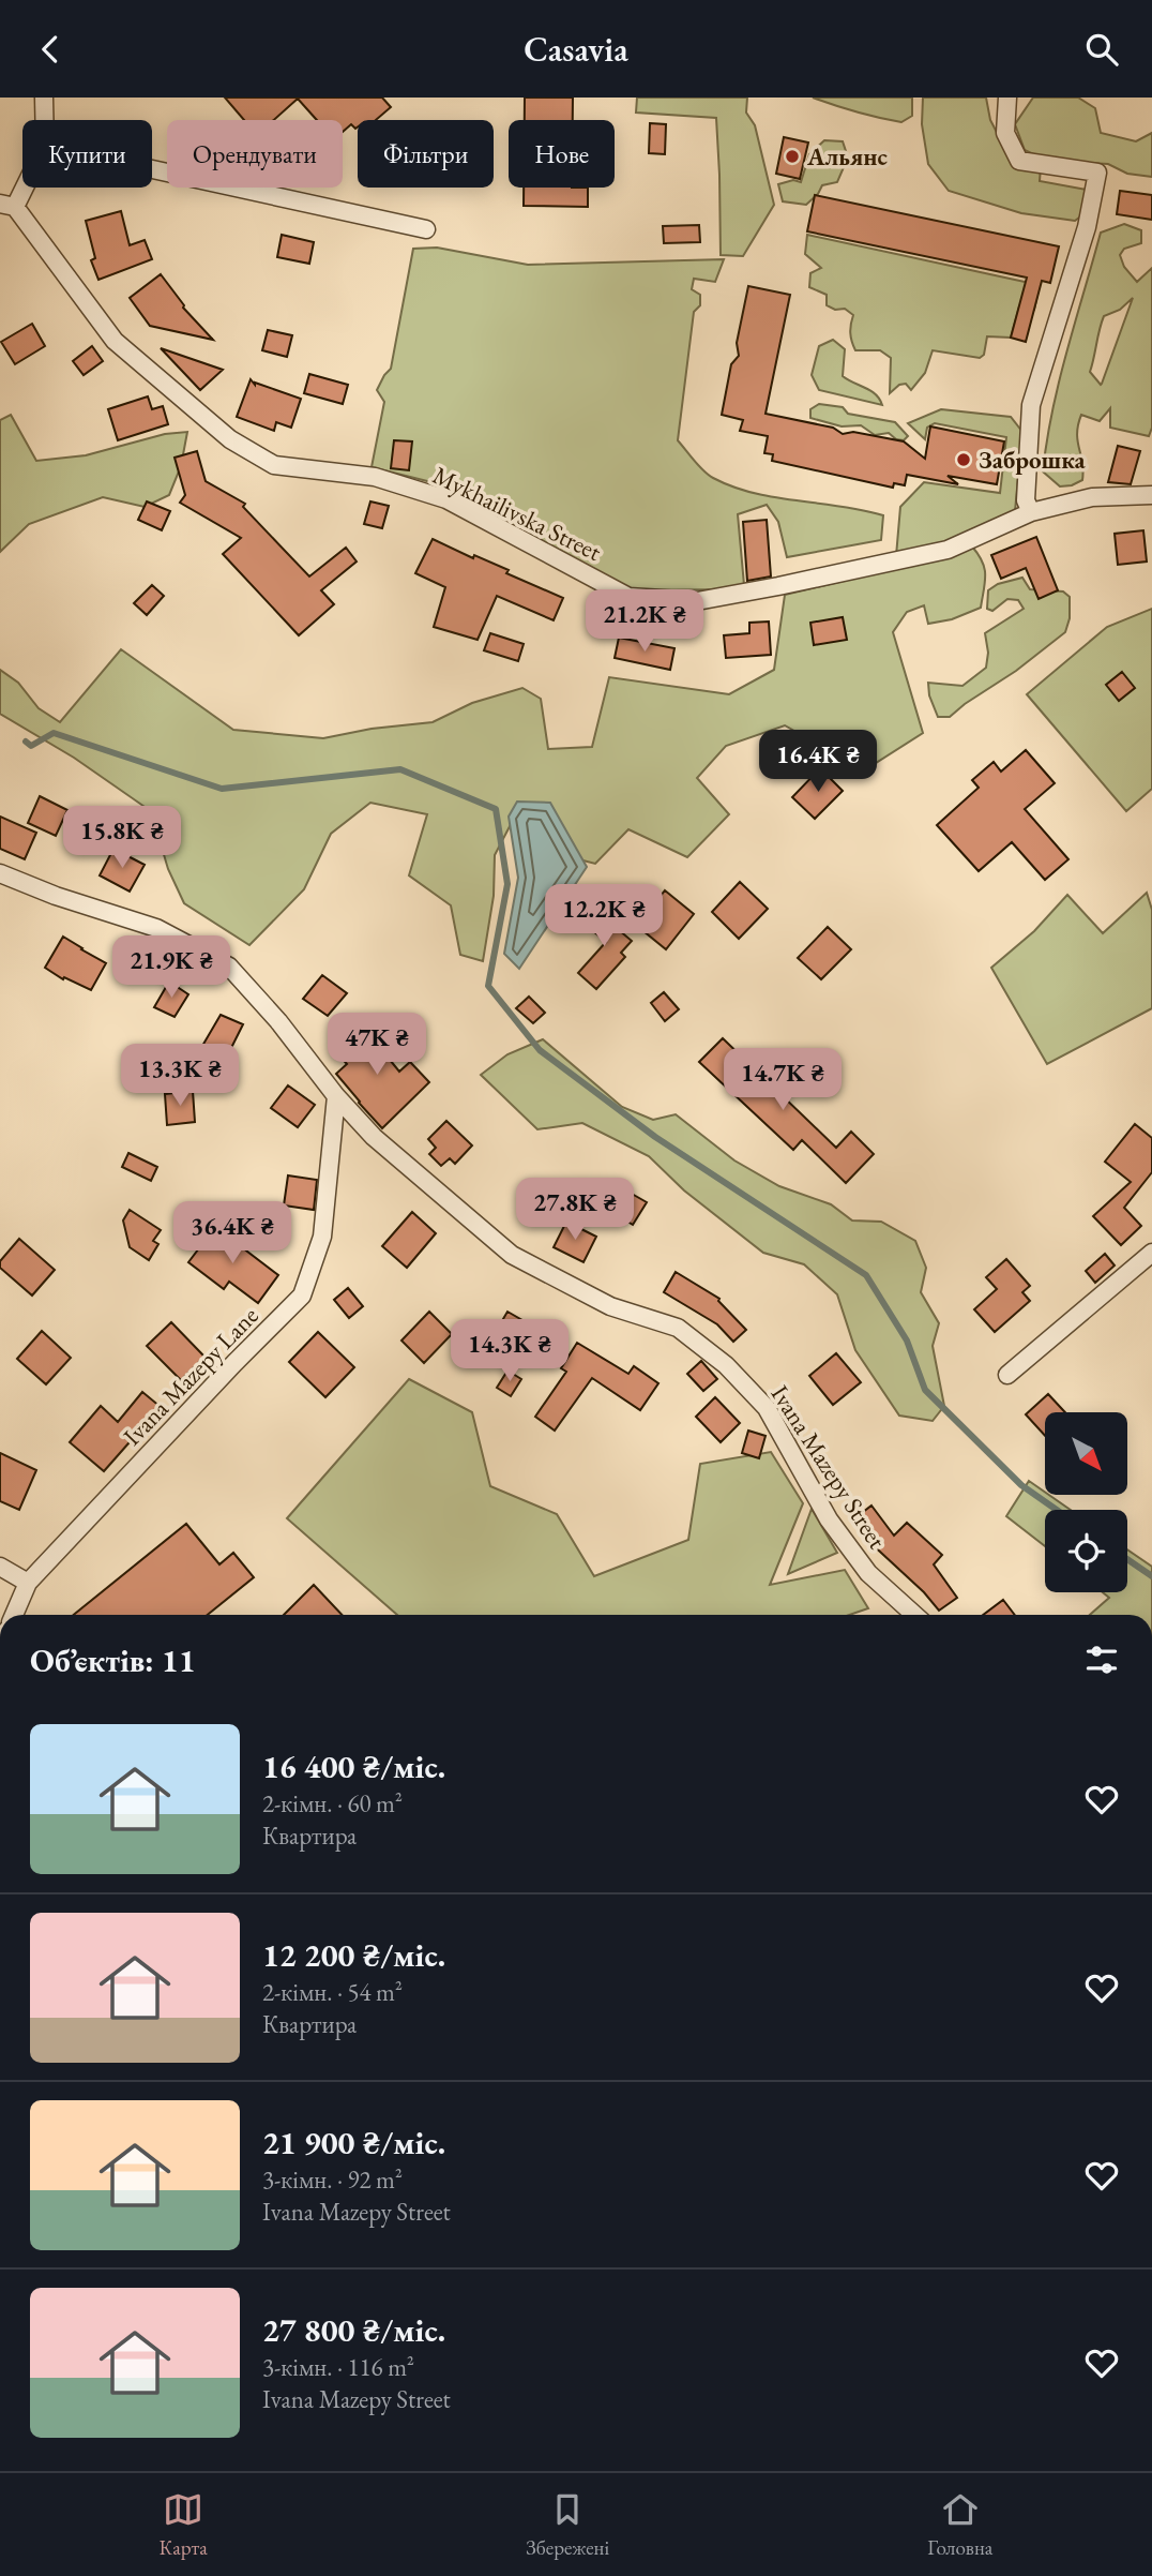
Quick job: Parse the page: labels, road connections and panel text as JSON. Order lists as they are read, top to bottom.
{
  "streets": {
    "street": ["Mykhailivska Street", "Ivana Mazepy Lane", "Ivana Mazepy Street"]
  },
  "crossings": [
    ["Ivana Mazepy Lane", "Ivana Mazepy Street"]
  ],
  "places": ["Альянс", "Заброшка"],
  "north": "bottom right",
  "page": {
    "header": "Casavia",
    "chip": [
      "Купити",
      "Орендувати",
      "Фільтри",
      "Нове"
    ],
    "price": [
      "21.2K ₴",
      "16.4K ₴",
      "15.8K ₴",
      "12.2K ₴",
      "21.9K ₴",
      "47K ₴",
      "13.3K ₴",
      "14.7K ₴",
      "27.8K ₴",
      "36.4K ₴",
      "14.3K ₴"
    ],
    "heading": "Об’єктів: 11",
    "list": [
      {
        "name": "16 400 ₴/міс.",
        "note": "2-кімн. · 60 m² · Квартира"
      },
      {
        "name": "12 200 ₴/міс.",
        "note": "2-кімн. · 54 m² · Квартира"
      },
      {
        "name": "21 900 ₴/міс.",
        "note": "3-кімн. · 92 m² · Ivana Mazepy Street"
      },
      {
        "name": "27 800 ₴/міс.",
        "note": "3-кімн. · 116 m² · Ivana Mazepy Street"
      }
    ],
    "tabs": ["Карта", "Збережені", "Головна"]
  }
}
